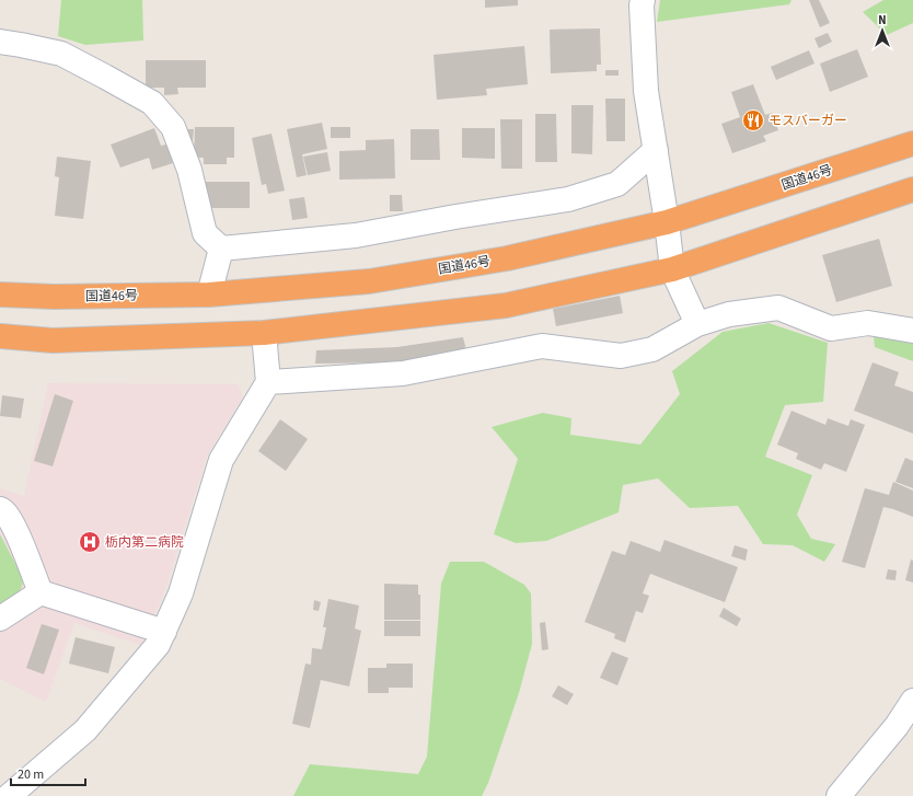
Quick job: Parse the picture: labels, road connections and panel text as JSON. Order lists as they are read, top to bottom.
{
  "streets": {
    "highway": ["国道46号"]
  },
  "places": {
    "restaurant": ["モスバーガー"],
    "hospital": ["栃内第二病院"]
  },
  "scale_bar": "20 m",
  "north": "top"
}
